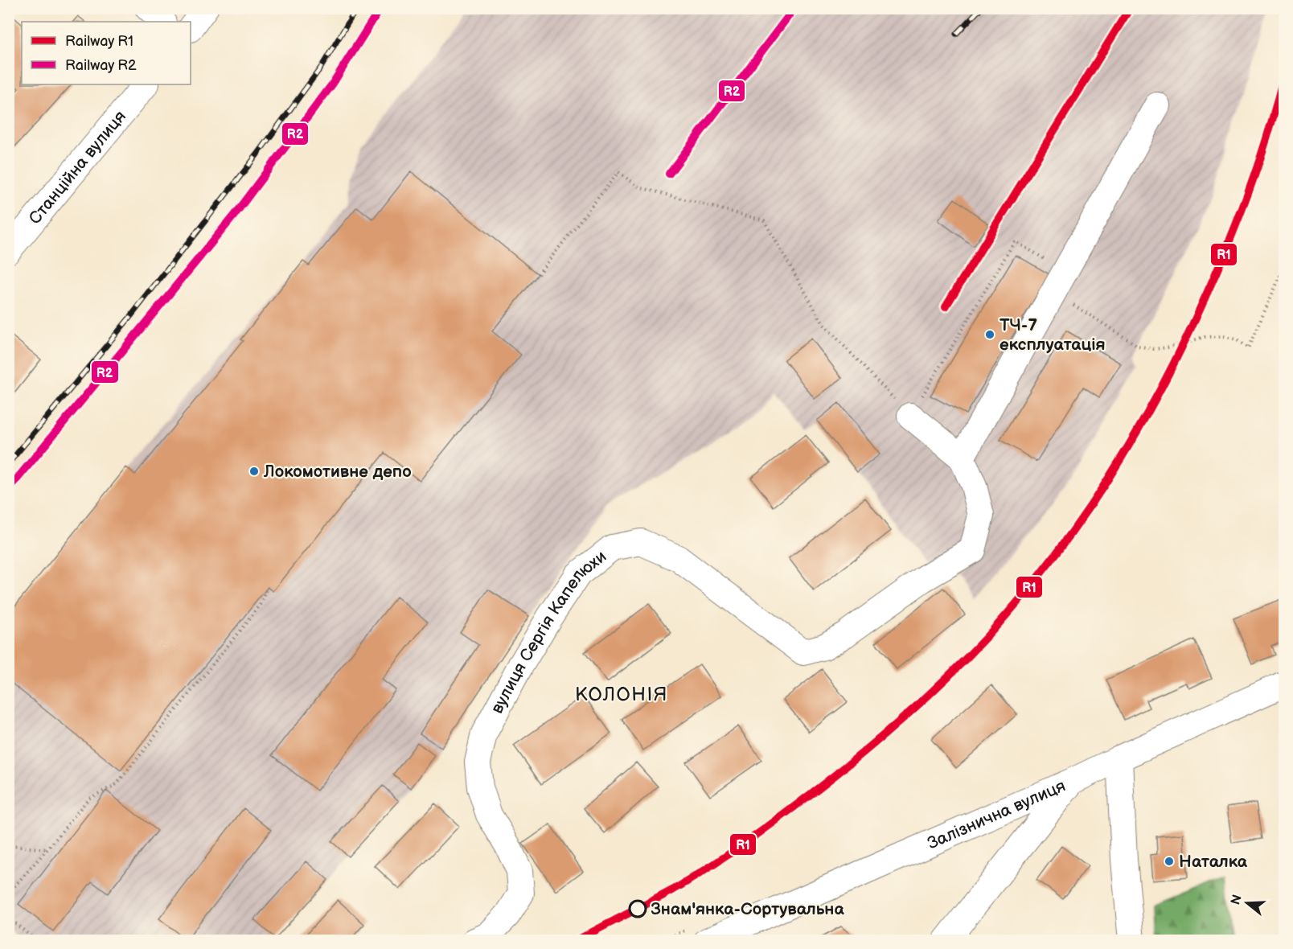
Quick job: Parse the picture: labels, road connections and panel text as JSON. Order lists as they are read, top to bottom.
{
  "streets": {
    "street": ["Станційна вулиця", "вулиця Сергія Капелюхи", "Залізнична вулиця"]
  },
  "districts": ["КОЛОНІЯ"],
  "places": [
    "ТЧ-7 експлуатація",
    "Локомотивне депо",
    "Наталка",
    "Знам'янка-Сортувальна"
  ],
  "lines": ["rail line R1", "rail line R2"],
  "legend": ["Railway R1", "Railway R2"],
  "north": "left"
}
